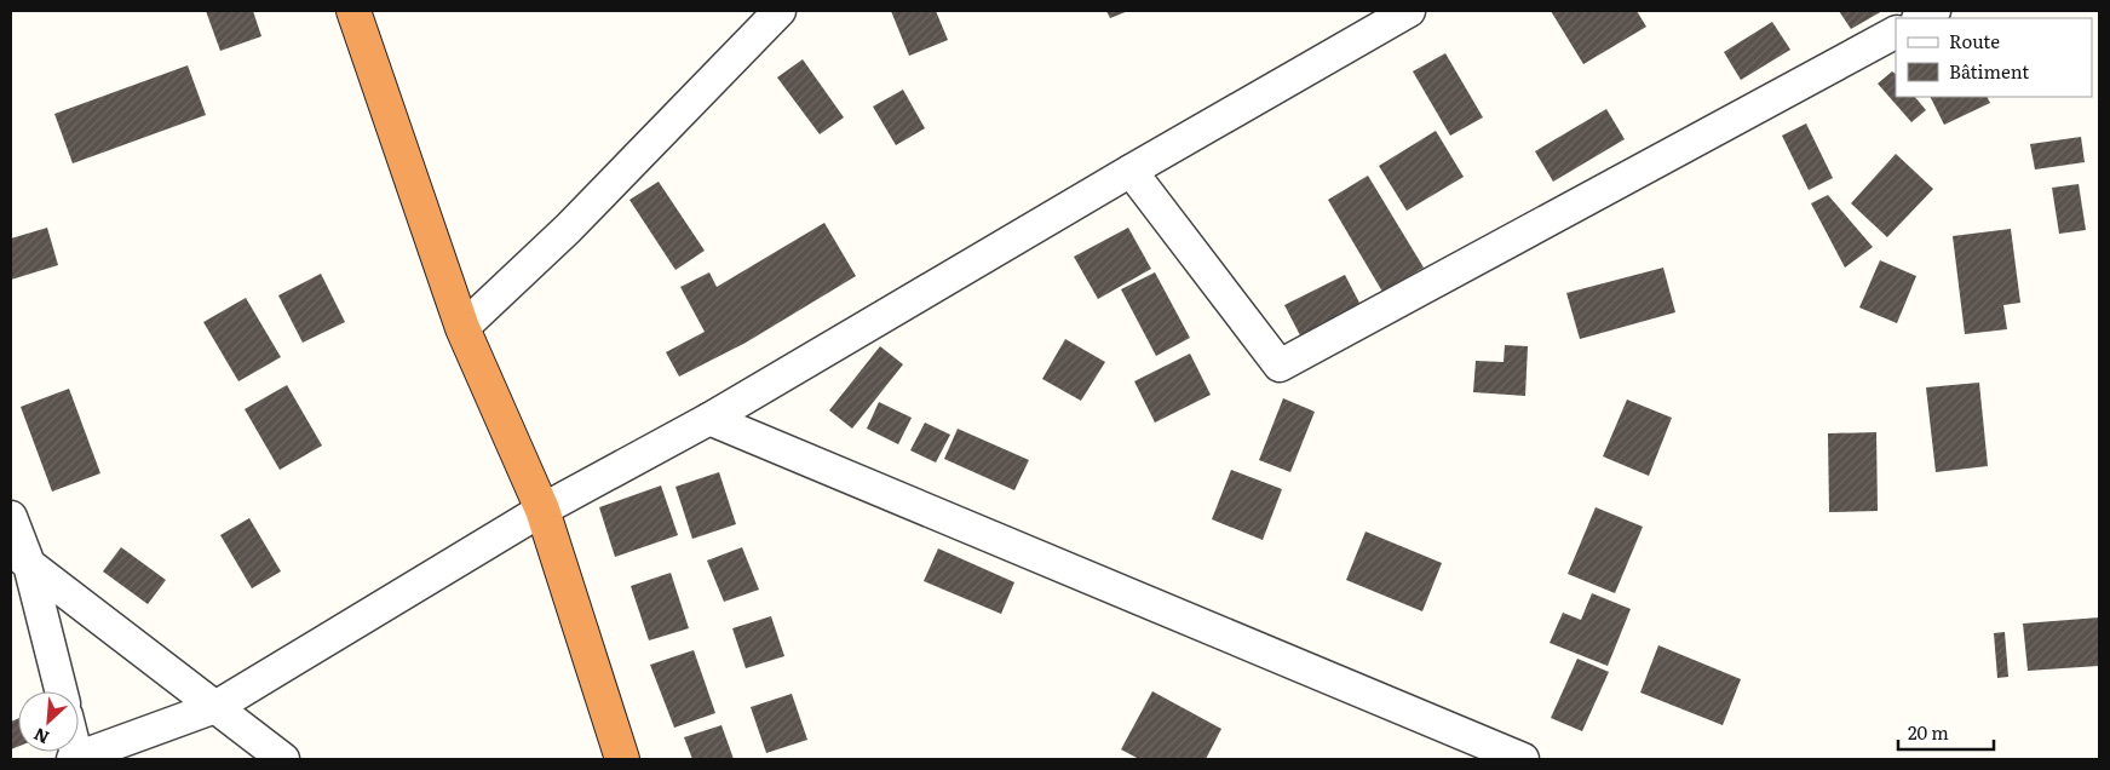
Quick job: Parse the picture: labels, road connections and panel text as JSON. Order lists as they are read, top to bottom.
{
  "legend": ["Route", "Bâtiment"],
  "scale_bar": "20 m",
  "north": "bottom left"
}
